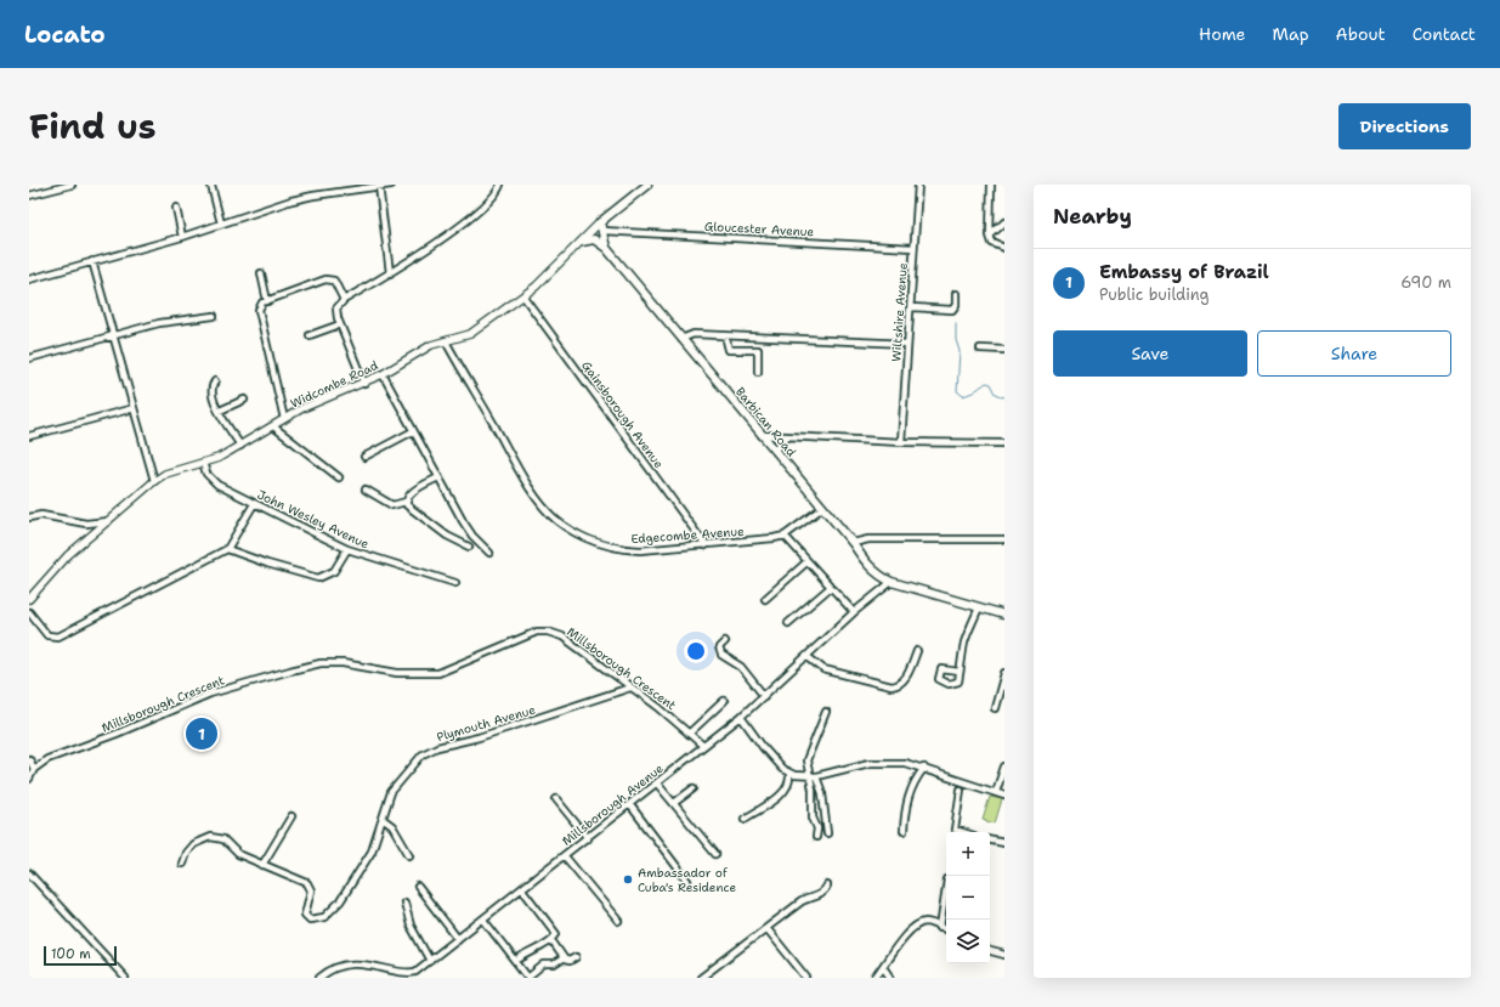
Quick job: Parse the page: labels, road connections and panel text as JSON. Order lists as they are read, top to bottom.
{
  "streets": {
    "main road": ["Barbican Road"],
    "street": [
      "Gloucester Avenue",
      "Wiltshire Avenue",
      "Widcombe Road",
      "Gainsborough Avenue",
      "John Wesley Avenue",
      "Edgecombe Avenue",
      "Millsborough Crescent",
      "Plymouth Avenue",
      "Millsborough Avenue"
    ]
  },
  "crossings": [
    ["Gloucester Avenue", "Wiltshire Avenue"],
    ["Gloucester Avenue", "Barbican Road"],
    ["Widcombe Road", "Gainsborough Avenue"],
    ["Widcombe Road", "Barbican Road"],
    ["Widcombe Road", "John Wesley Avenue"],
    ["Widcombe Road", "Edgecombe Avenue"],
    ["Gainsborough Avenue", "Edgecombe Avenue"],
    ["Barbican Road", "Edgecombe Avenue"],
    ["Barbican Road", "Millsborough Avenue"],
    ["Millsborough Crescent", "Plymouth Avenue"],
    ["Millsborough Crescent", "Millsborough Avenue"]
  ],
  "places": ["Ambassador of Cuba's Residence"],
  "scale_bar": "100 m",
  "page": {
    "header": "Locato",
    "nav": [
      "Home",
      "Map",
      "About",
      "Contact"
    ],
    "title": "Find us",
    "buttons": [
      "Directions",
      ["Save", "Share"]
    ],
    "heading": "Nearby",
    "list": [
      {
        "mark": "1",
        "name": "Embassy of Brazil",
        "note": "Public building",
        "value": "690 m"
      }
    ],
    "pins": "1",
    "map_buttons": ["+", "−"],
    "scale": "100 m"
  }
}
